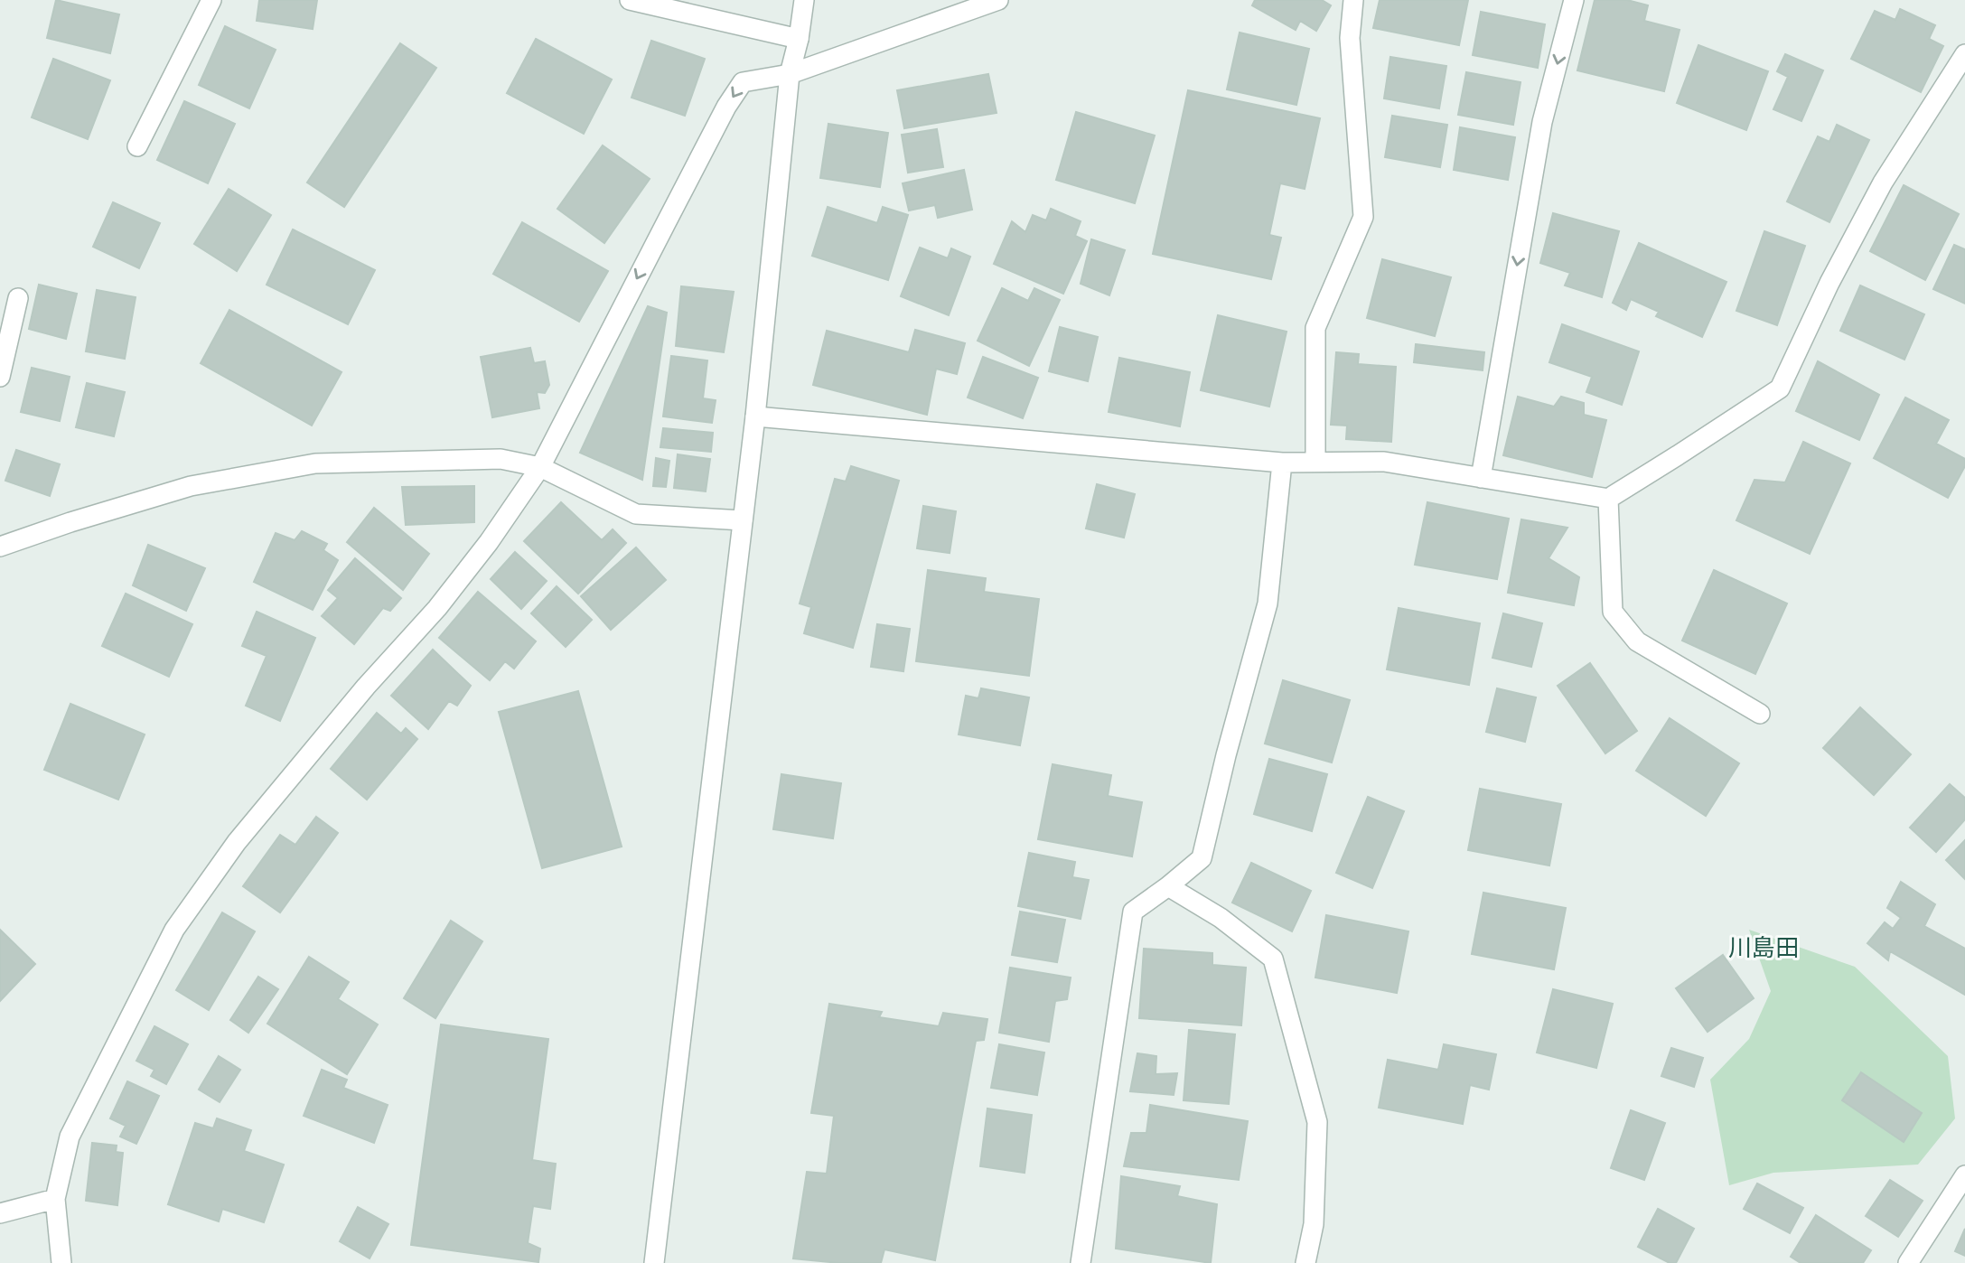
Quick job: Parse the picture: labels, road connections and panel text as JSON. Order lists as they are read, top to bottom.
{
  "districts": ["川島田"]
}
